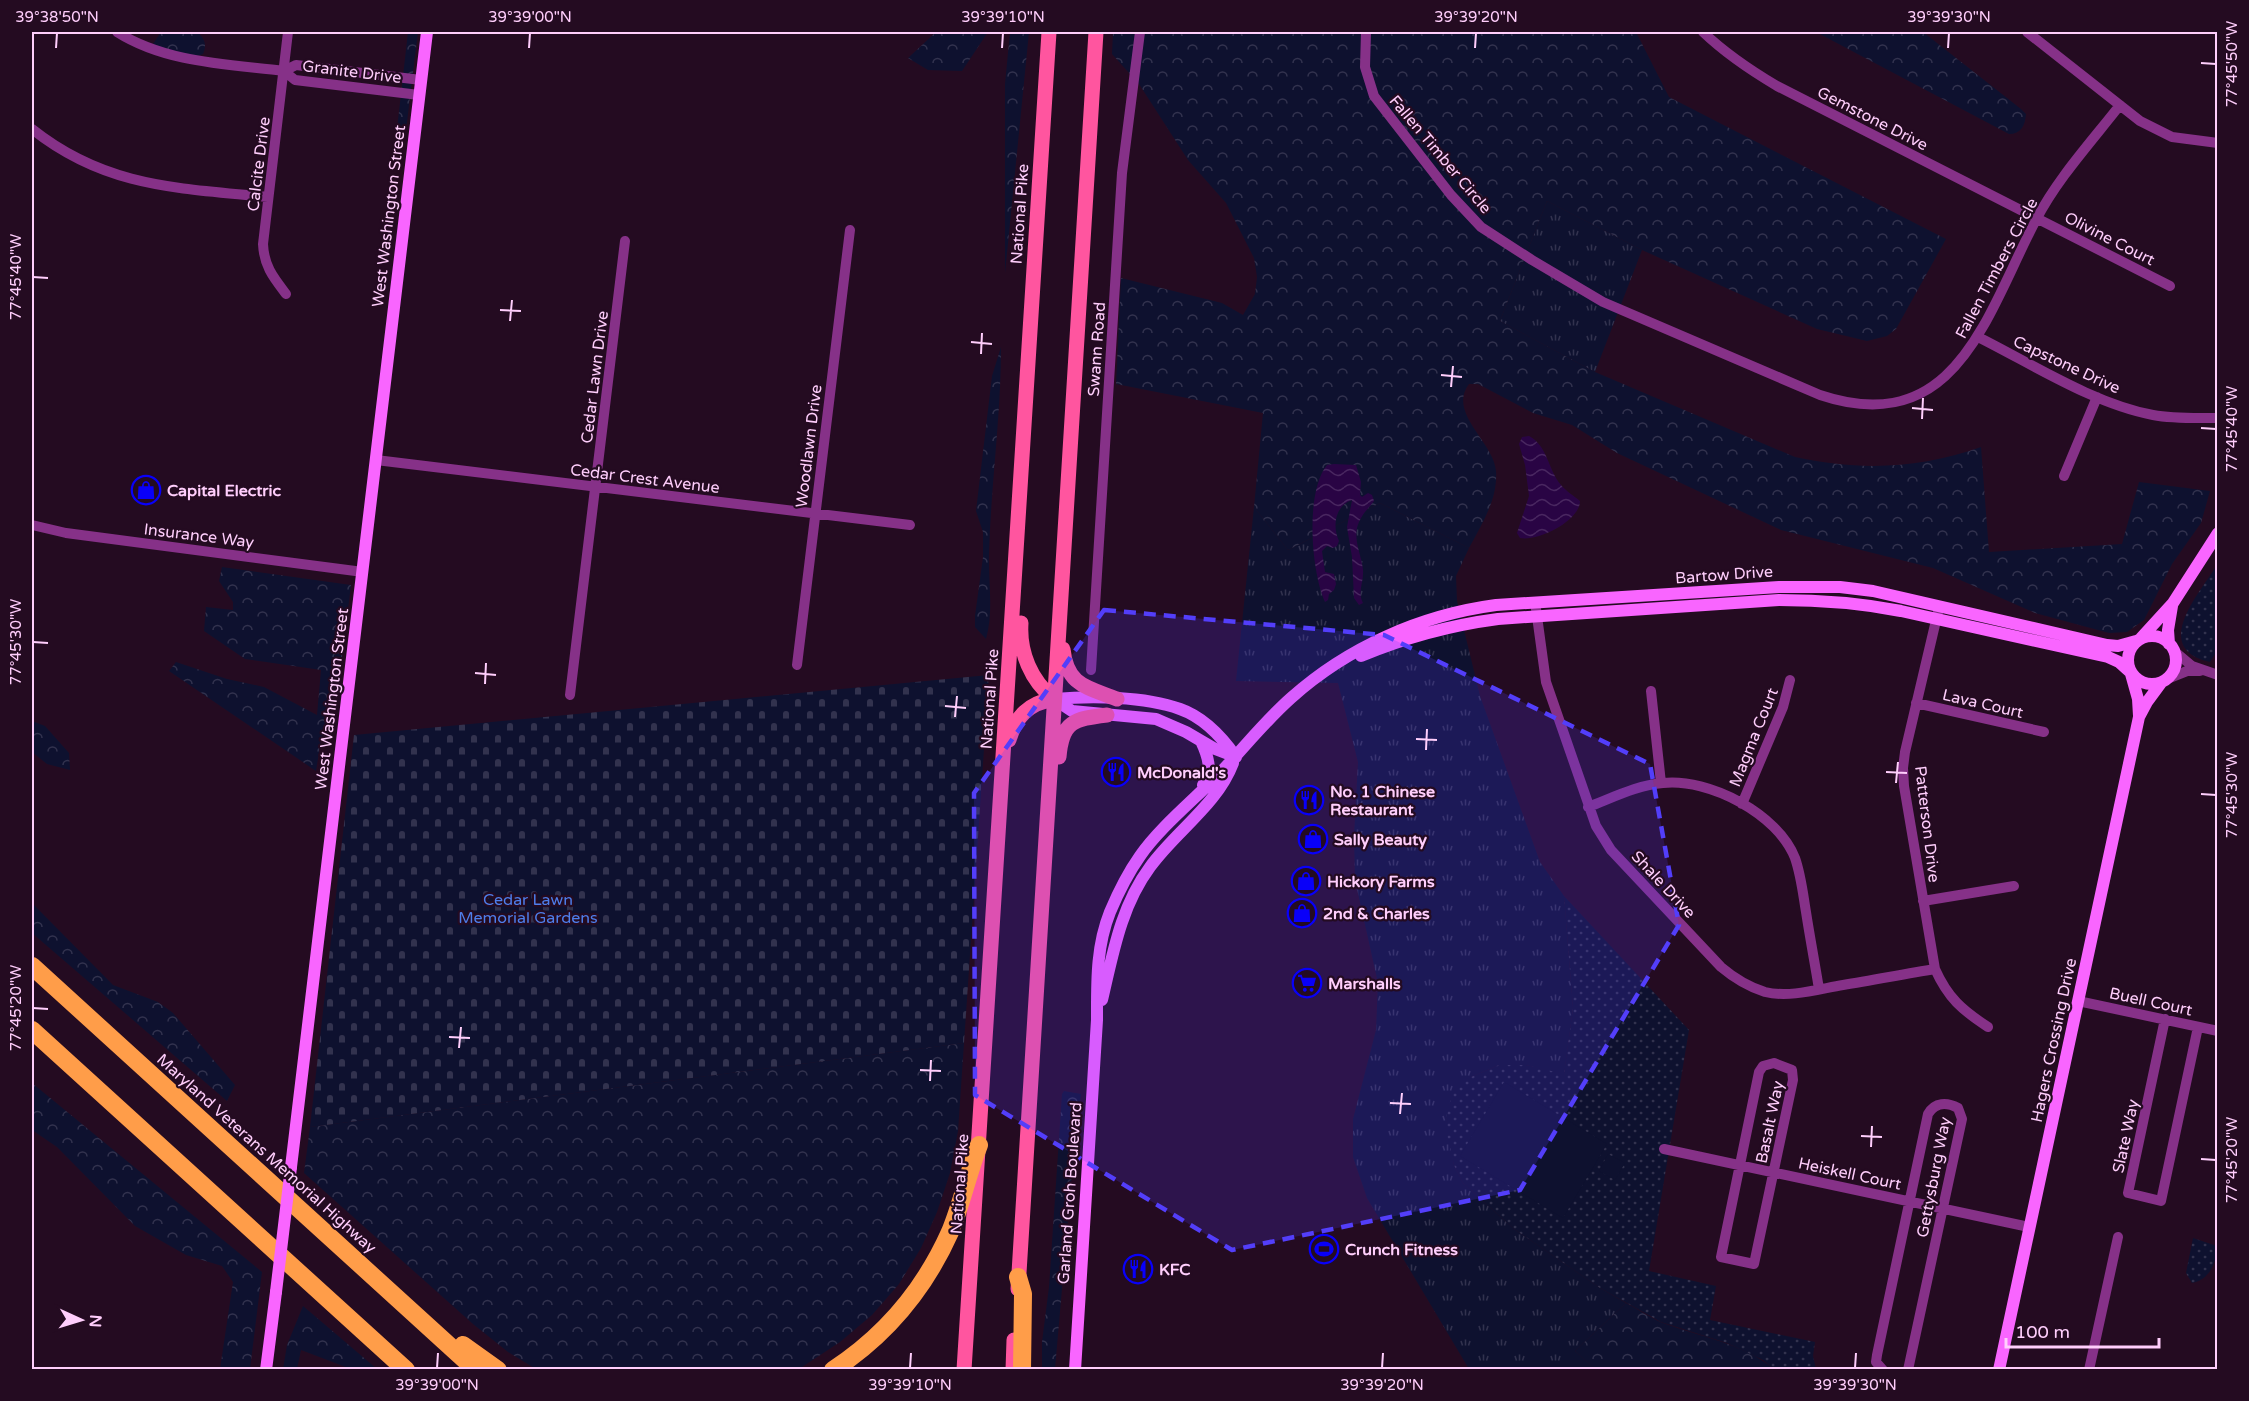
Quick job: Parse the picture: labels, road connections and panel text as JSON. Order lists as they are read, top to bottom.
{
  "streets": {
    "highway": ["Maryland Veterans Memorial Highway"],
    "main road": ["National Pike"],
    "street": [
      "Granite Drive",
      "Gemstone Drive",
      "Fallen Timber Circle",
      "Calcite Drive",
      "West Washington Street",
      "Olivine Court",
      "Fallen Timbers Circle",
      "Swann Road",
      "Capstone Drive",
      "Cedar Lawn Drive",
      "Woodlawn Drive",
      "Cedar Crest Avenue",
      "Insurance Way",
      "Bartow Drive",
      "Lava Court",
      "Magma Court",
      "Patterson Drive",
      "Shale Drive",
      "Buell Court",
      "Hagers Crossing Drive",
      "Basalt Way",
      "Slate Way",
      "Heiskell Court",
      "Gettysburg Way",
      "Garland Groh Boulevard"
    ]
  },
  "crossings": [
    ["Granite Drive", "Calcite Drive"],
    ["Granite Drive", "West Washington Street"],
    ["Gemstone Drive", "Olivine Court"],
    ["Gemstone Drive", "Fallen Timbers Circle"],
    ["Fallen Timber Circle", "Fallen Timbers Circle"],
    ["West Washington Street", "Cedar Crest Avenue"],
    ["West Washington Street", "Insurance Way"],
    ["Olivine Court", "Fallen Timbers Circle"],
    ["Fallen Timbers Circle", "Capstone Drive"],
    ["Cedar Lawn Drive", "Cedar Crest Avenue"],
    ["Woodlawn Drive", "Cedar Crest Avenue"],
    ["Bartow Drive", "Patterson Drive"],
    ["Bartow Drive", "Shale Drive"],
    ["Bartow Drive", "Hagers Crossing Drive"],
    ["Bartow Drive", "Garland Groh Boulevard"],
    ["Lava Court", "Patterson Drive"],
    ["Patterson Drive", "Shale Drive"],
    ["Buell Court", "Hagers Crossing Drive"],
    ["Buell Court", "Slate Way"],
    ["Hagers Crossing Drive", "Heiskell Court"],
    ["Basalt Way", "Heiskell Court"],
    ["Heiskell Court", "Gettysburg Way"]
  ],
  "parks": ["Cedar Lawn Memorial Gardens"],
  "places": {
    "shop": [
      "Capital Electric",
      "Sally Beauty",
      "Hickory Farms",
      "2nd & Charles"
    ],
    "restaurant": ["McDonald's", "No. 1 Chinese Restaurant", "KFC"],
    "supermarket": ["Marshalls"],
    "sports": ["Crunch Fitness"]
  },
  "scale_bar": "100 m",
  "north": "right",
  "coordinates": [
    "39°38'50\"N",
    "39°39'00\"N",
    "39°39'10\"N",
    "39°39'20\"N",
    "39°39'30\"N",
    "77°45'50\"W",
    "77°45'40\"W",
    "77°45'30\"W",
    "77°45'20\"W"
  ]
}
